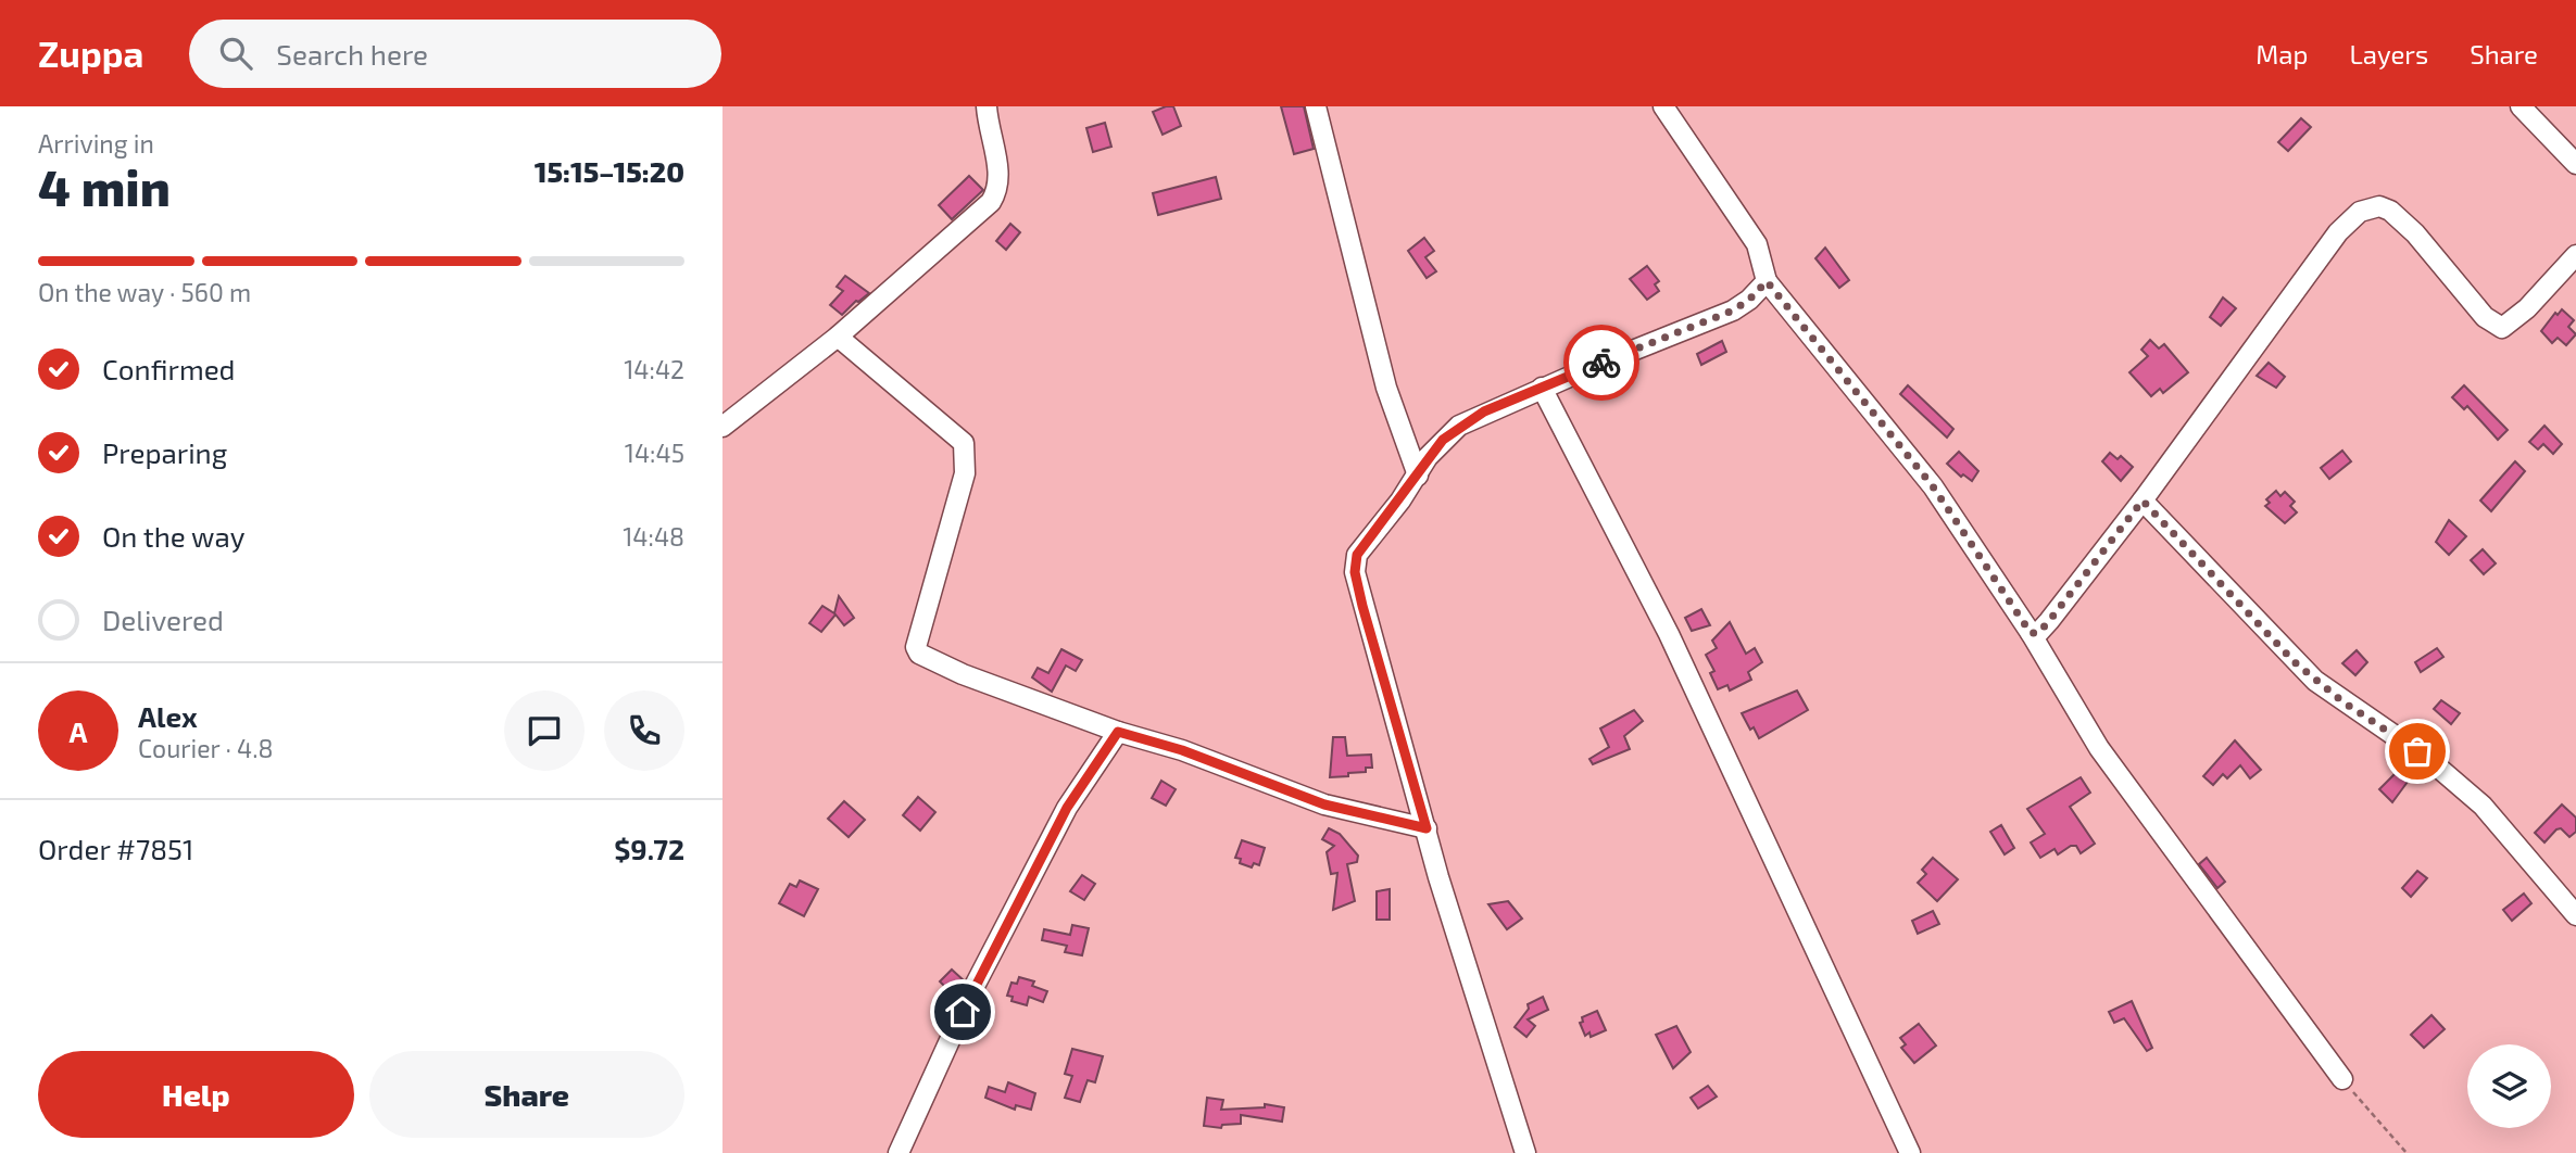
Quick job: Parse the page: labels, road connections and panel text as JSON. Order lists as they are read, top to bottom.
{
  "page": {
    "header": "Zuppa",
    "search": "Search here",
    "nav": ["Map", "Layers", "Share"],
    "heading": ["4 min", "Arriving in", "15:15–15:20"],
    "panel": [
      "Alex",
      "Courier · 4.8",
      "Order #7851",
      "$9.72"
    ],
    "bar": "On the way · 560 m",
    "list": [
      ["Confirmed", "14:42"],
      ["Preparing", "14:45"],
      ["On the way", "14:48"],
      "Delivered"
    ],
    "round": "A",
    "buttons": ["Help", "Share"]
  }
}
